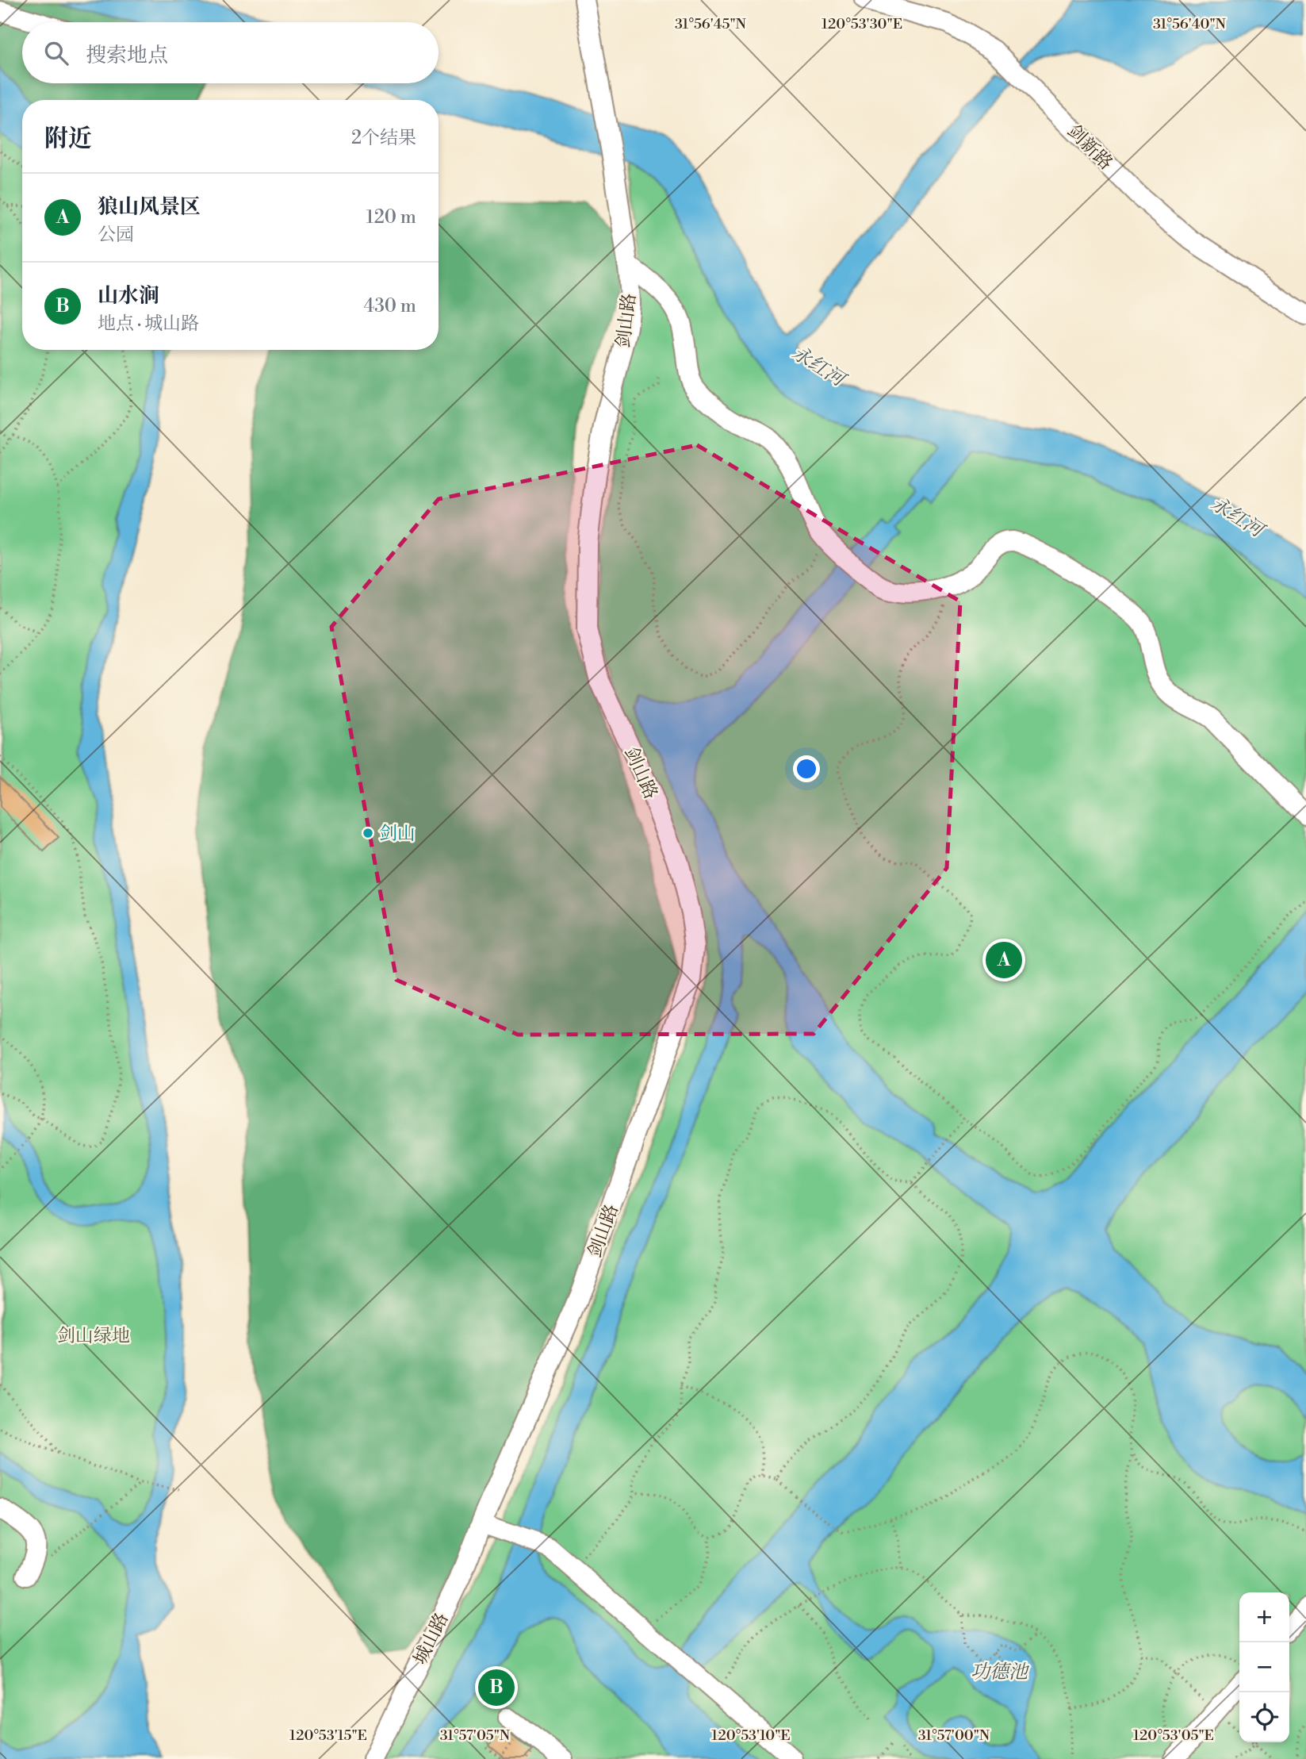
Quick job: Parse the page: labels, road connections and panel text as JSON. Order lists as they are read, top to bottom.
{
  "streets": {
    "street": ["剑新路", "剑山路", "城山路"]
  },
  "crossings": [
    ["剑山路", "城山路"]
  ],
  "water": ["永红河", "功德池"],
  "parks": ["剑山绿地"],
  "places": ["剑山"],
  "page": {
    "search": "搜索地点",
    "heading": ["附近", "2个结果"],
    "list": [
      {
        "mark": "A",
        "name": "狼山风景区",
        "note": "公园",
        "value": "120 m"
      },
      {
        "mark": "B",
        "name": "山水涧",
        "note": "地点 · 城山路",
        "value": "430 m"
      }
    ],
    "pins": ["A", "B"],
    "map_buttons": ["+", "−"]
  },
  "coordinates": [
    "120°53'30\"E",
    "31°56'40\"N",
    "31°56'45\"N",
    "31°57'05\"N",
    "31°57'00\"N",
    "120°53'15\"E",
    "120°53'10\"E",
    "120°53'05\"E"
  ]
}
